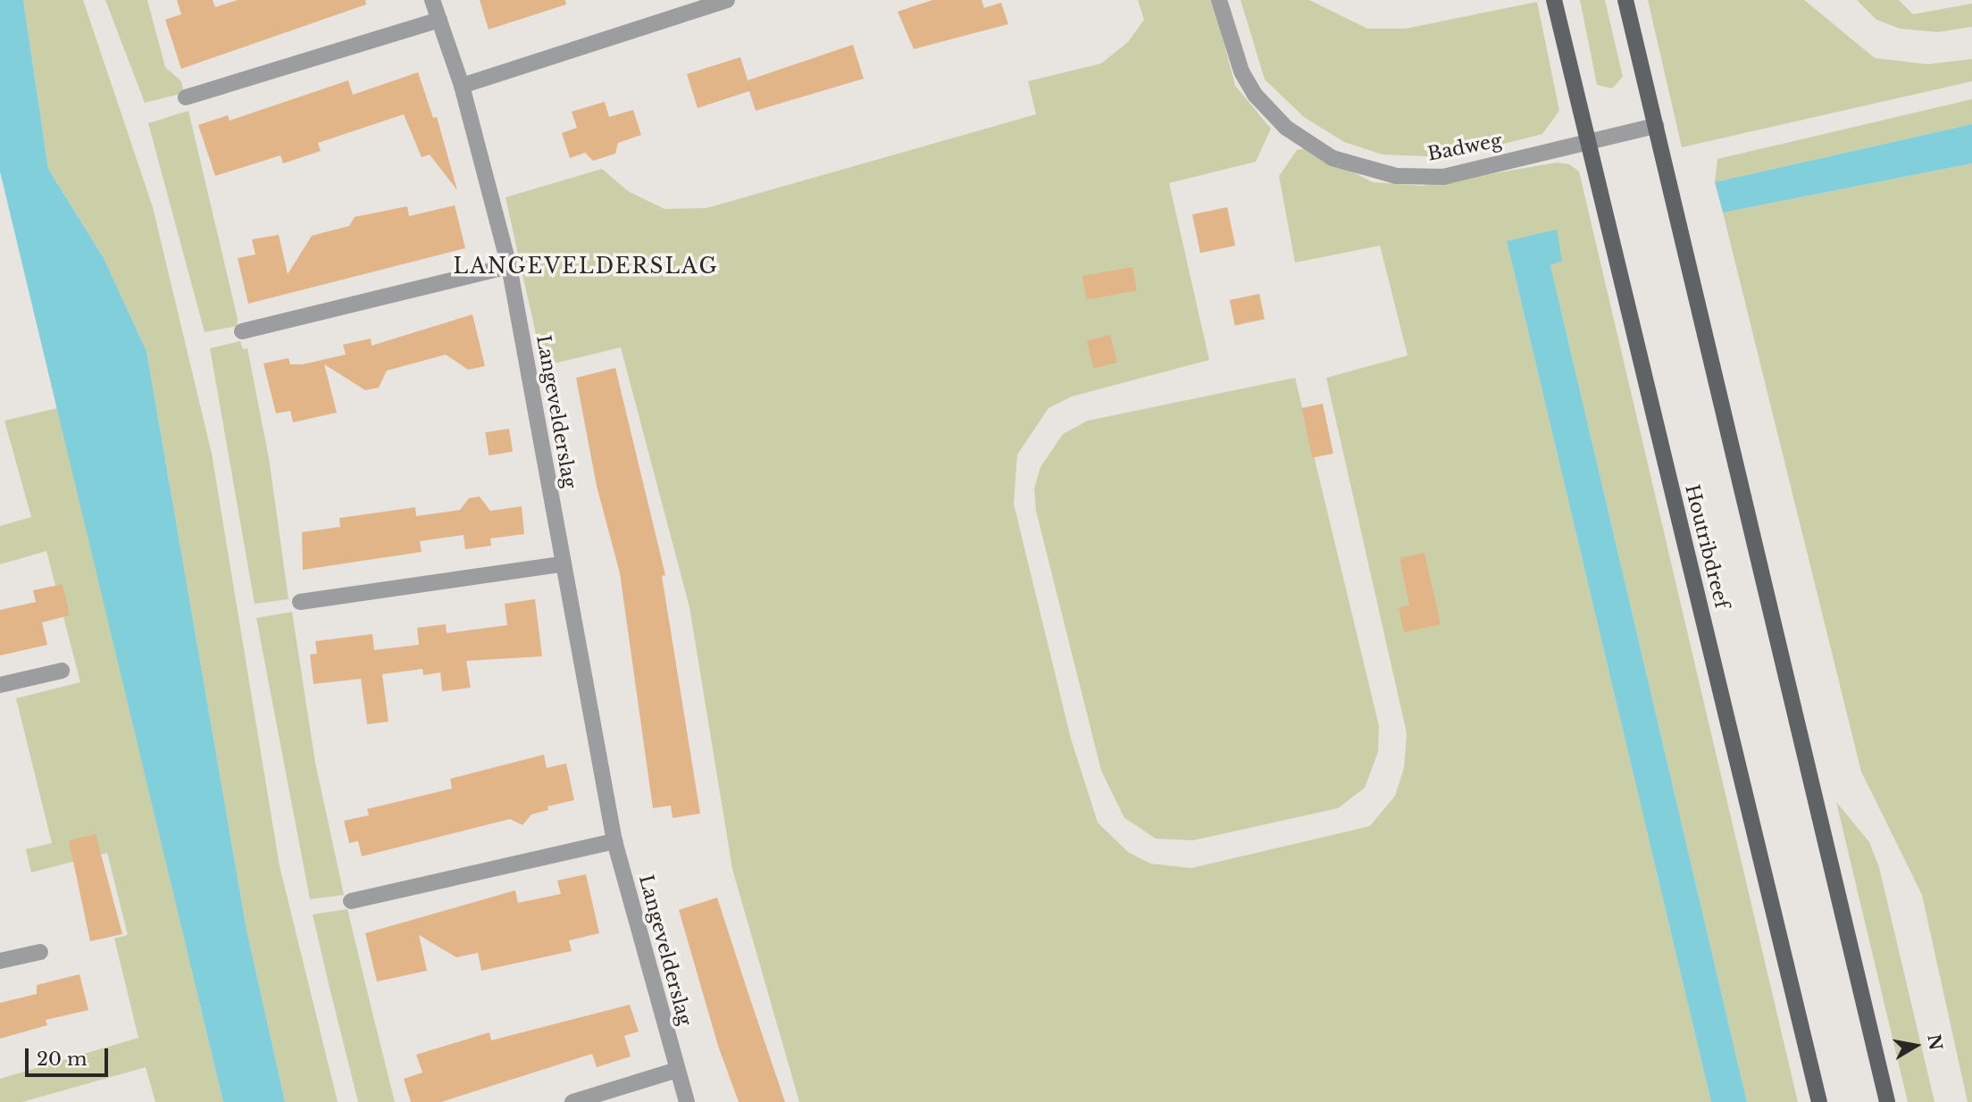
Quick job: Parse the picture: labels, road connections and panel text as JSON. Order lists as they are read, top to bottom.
{
  "streets": {
    "main road": ["Houtribdreef"],
    "street": ["Badweg", "Langevelderslag"]
  },
  "crossings": [
    ["Badweg", "Houtribdreef"]
  ],
  "districts": ["LANGEVELDERSLAG"],
  "scale_bar": "20 m",
  "north": "right"
}
